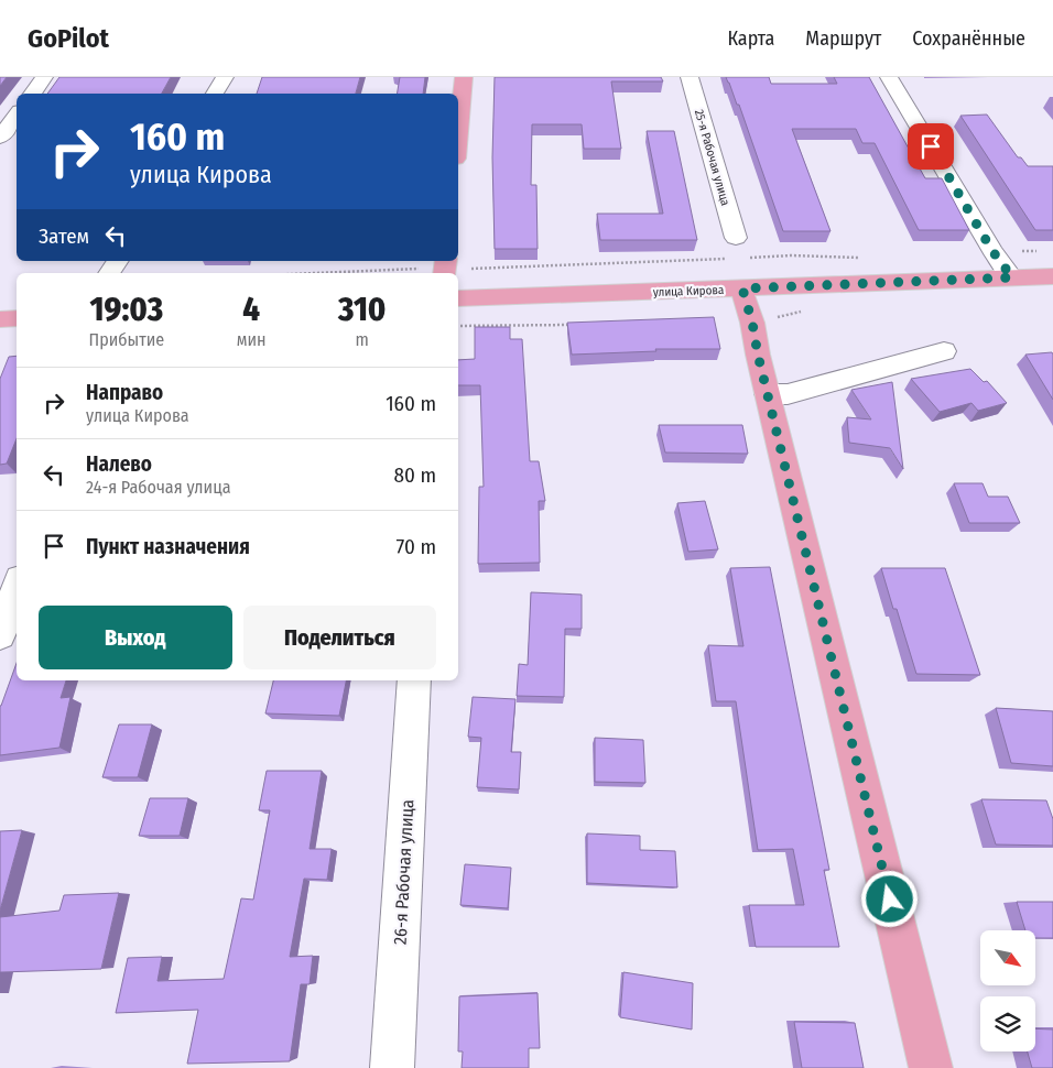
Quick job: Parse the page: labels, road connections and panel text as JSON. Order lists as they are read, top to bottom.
{
  "streets": {
    "main road": ["улица Кирова"],
    "street": ["25-я Рабочая улица", "26-я Рабочая улица"]
  },
  "north": "bottom right",
  "page": {
    "header": "GoPilot",
    "nav": ["Карта", "Маршрут", "Сохранённые"],
    "turn": ["160 m", "улица Кирова"],
    "then": "Затем",
    "eta": [
      "19:03",
      "Прибытие",
      "4",
      "мин",
      "310",
      "m"
    ],
    "list": [
      {
        "name": "Направо",
        "note": "улица Кирова",
        "value": "160 m"
      },
      {
        "name": "Налево",
        "note": "24-я Рабочая улица",
        "value": "80 m"
      },
      {
        "name": "Пункт назначения",
        "value": "70 m"
      }
    ],
    "buttons": ["Выход", "Поделиться"]
  }
}
